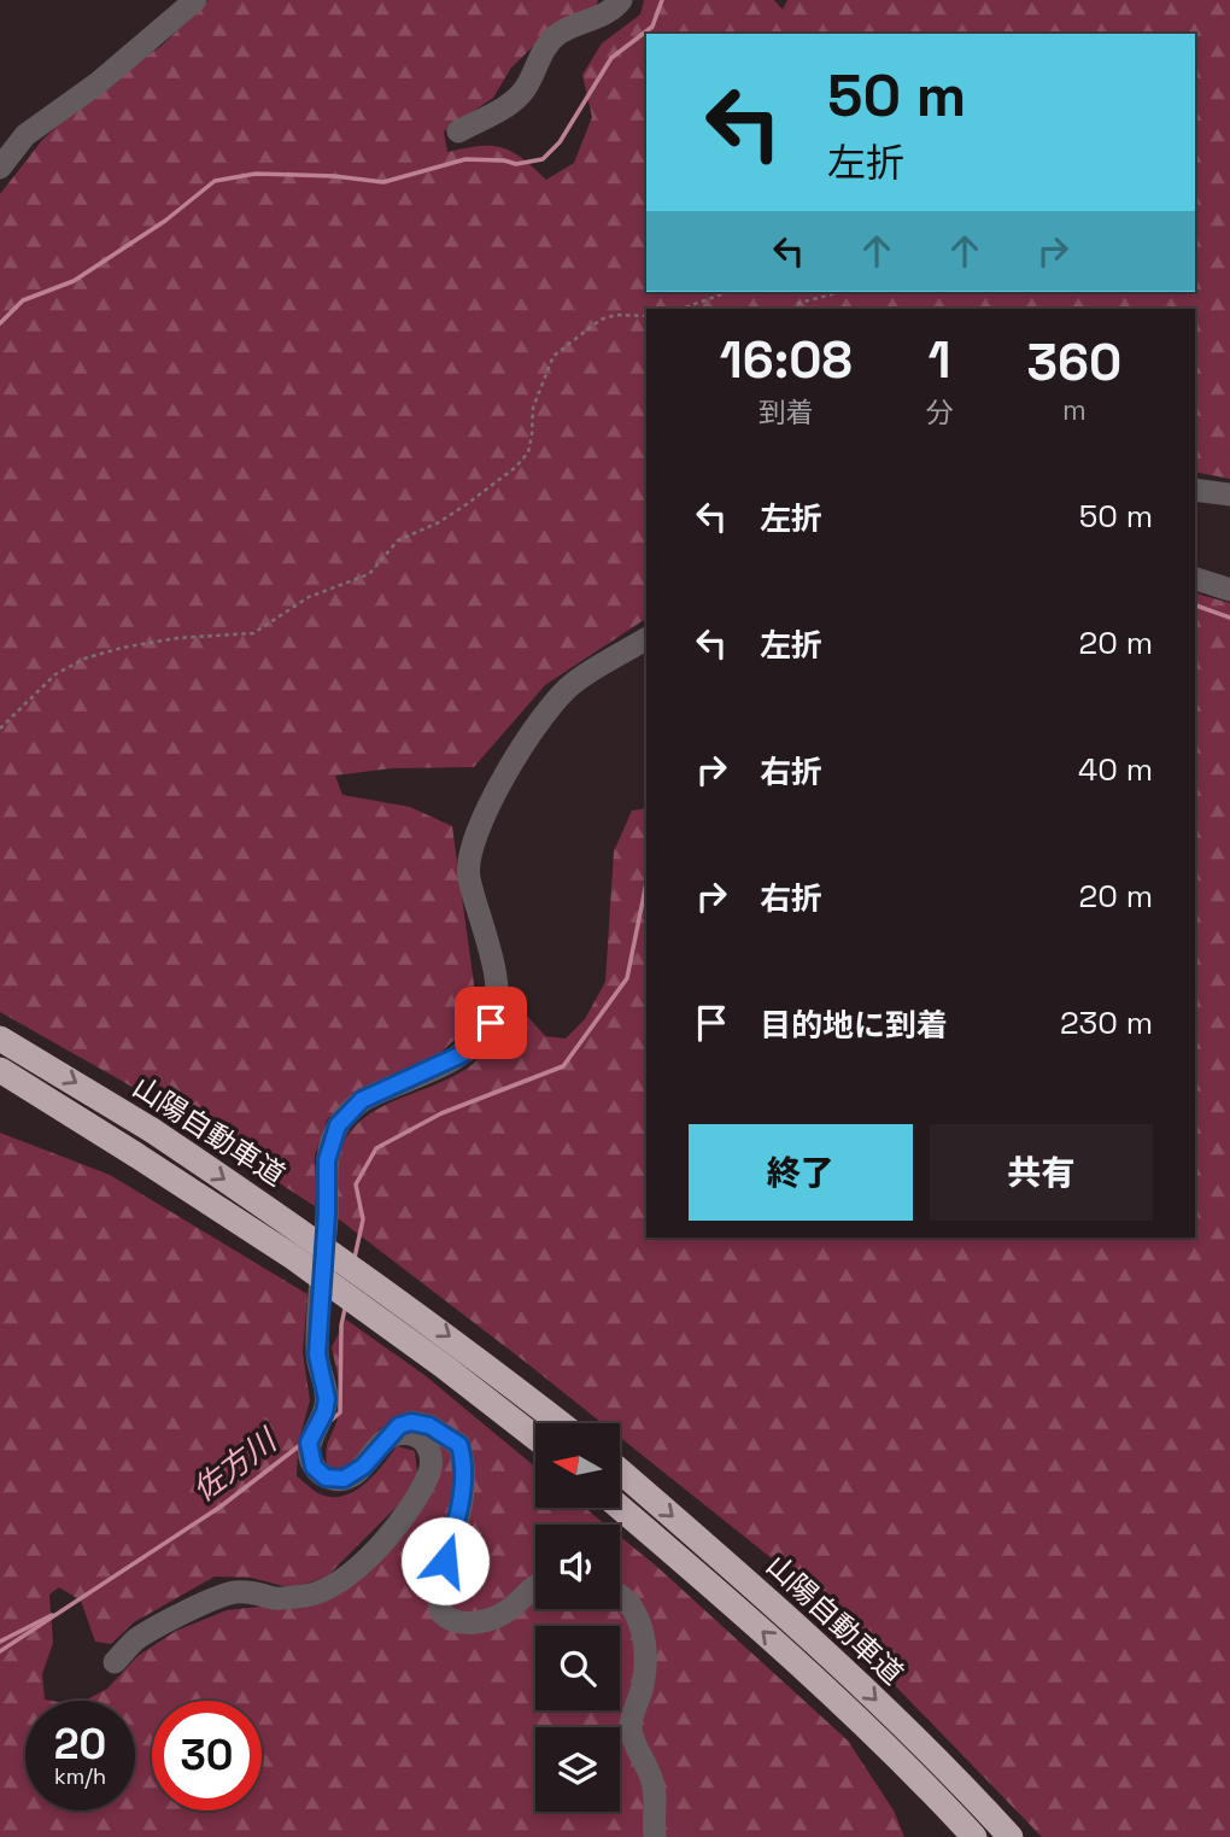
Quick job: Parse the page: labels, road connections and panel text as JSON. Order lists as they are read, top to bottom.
{
  "streets": {
    "highway": ["山陽自動車道"]
  },
  "water": ["佐方川"],
  "north": "left",
  "page": {
    "turn": ["50 m", "左折"],
    "eta": [
      "16:08",
      "到着",
      "1",
      "分",
      "360",
      "m"
    ],
    "list": [
      {
        "name": "左折",
        "value": "50 m"
      },
      {
        "name": "左折",
        "value": "20 m"
      },
      {
        "name": "右折",
        "value": "40 m"
      },
      {
        "name": "右折",
        "value": "20 m"
      },
      {
        "name": "目的地に到着",
        "value": "230 m"
      }
    ],
    "buttons": ["終了", "共有"],
    "speed": "20 km/h",
    "limit": "30"
  }
}
